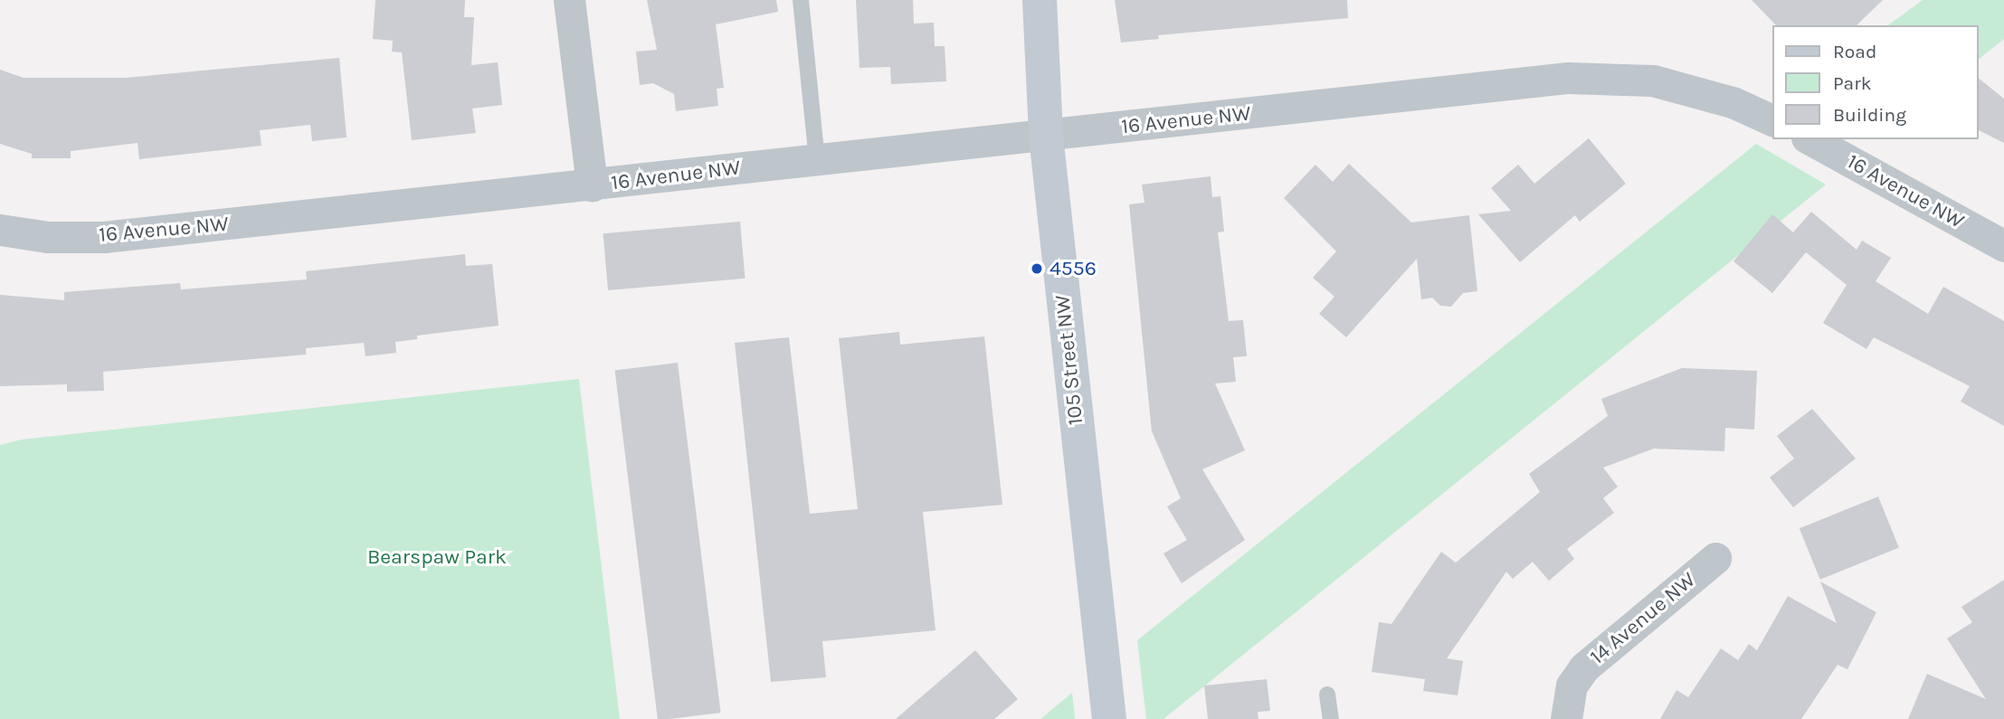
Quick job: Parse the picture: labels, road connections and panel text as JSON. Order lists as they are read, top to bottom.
{
  "streets": {
    "street": ["16 Avenue NW", "105 Street NW", "14 Avenue NW"]
  },
  "crossings": [
    ["16 Avenue NW", "105 Street NW"]
  ],
  "parks": ["Bearspaw Park"],
  "places": ["4556"],
  "legend": ["Road", "Park", "Building"]
}
